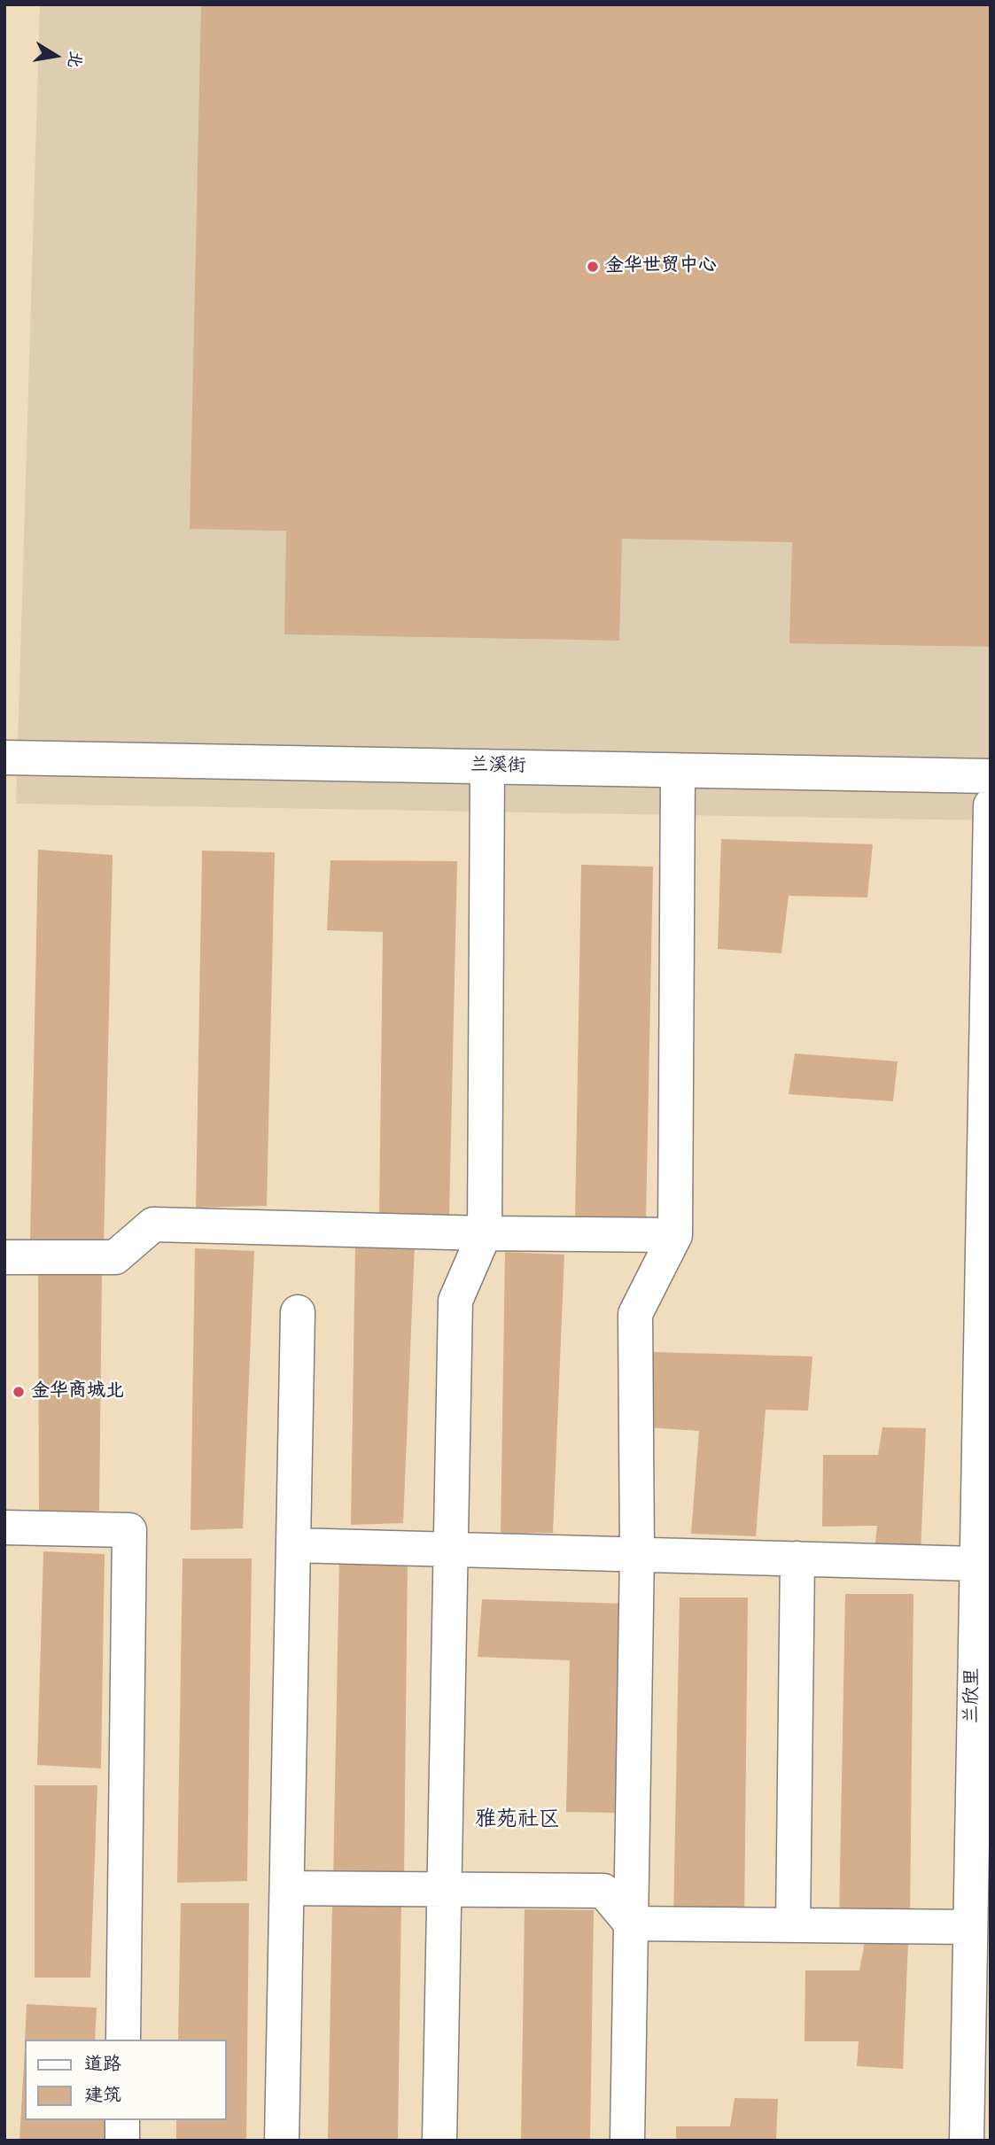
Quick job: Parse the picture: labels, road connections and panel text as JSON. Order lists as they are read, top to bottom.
{
  "streets": {
    "street": ["兰溪街", "兰欣里"]
  },
  "districts": ["雅苑社区"],
  "places": ["金华世贸中心", "金华商城北"],
  "legend": ["道路", "建筑"],
  "north": "right"
}
